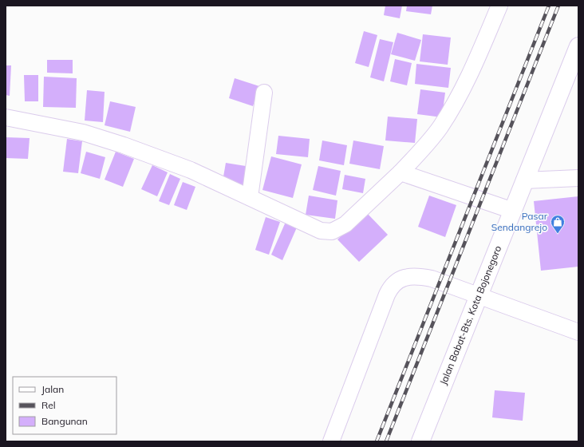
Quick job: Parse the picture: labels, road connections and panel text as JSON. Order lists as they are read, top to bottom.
{
  "streets": {
    "highway": ["Jalan Babat-Bts. Kota Bojonegoro"]
  },
  "places": {
    "shop": ["Pasar Sendangrejo"]
  },
  "legend": ["Jalan", "Rel", "Bangunan"]
}
